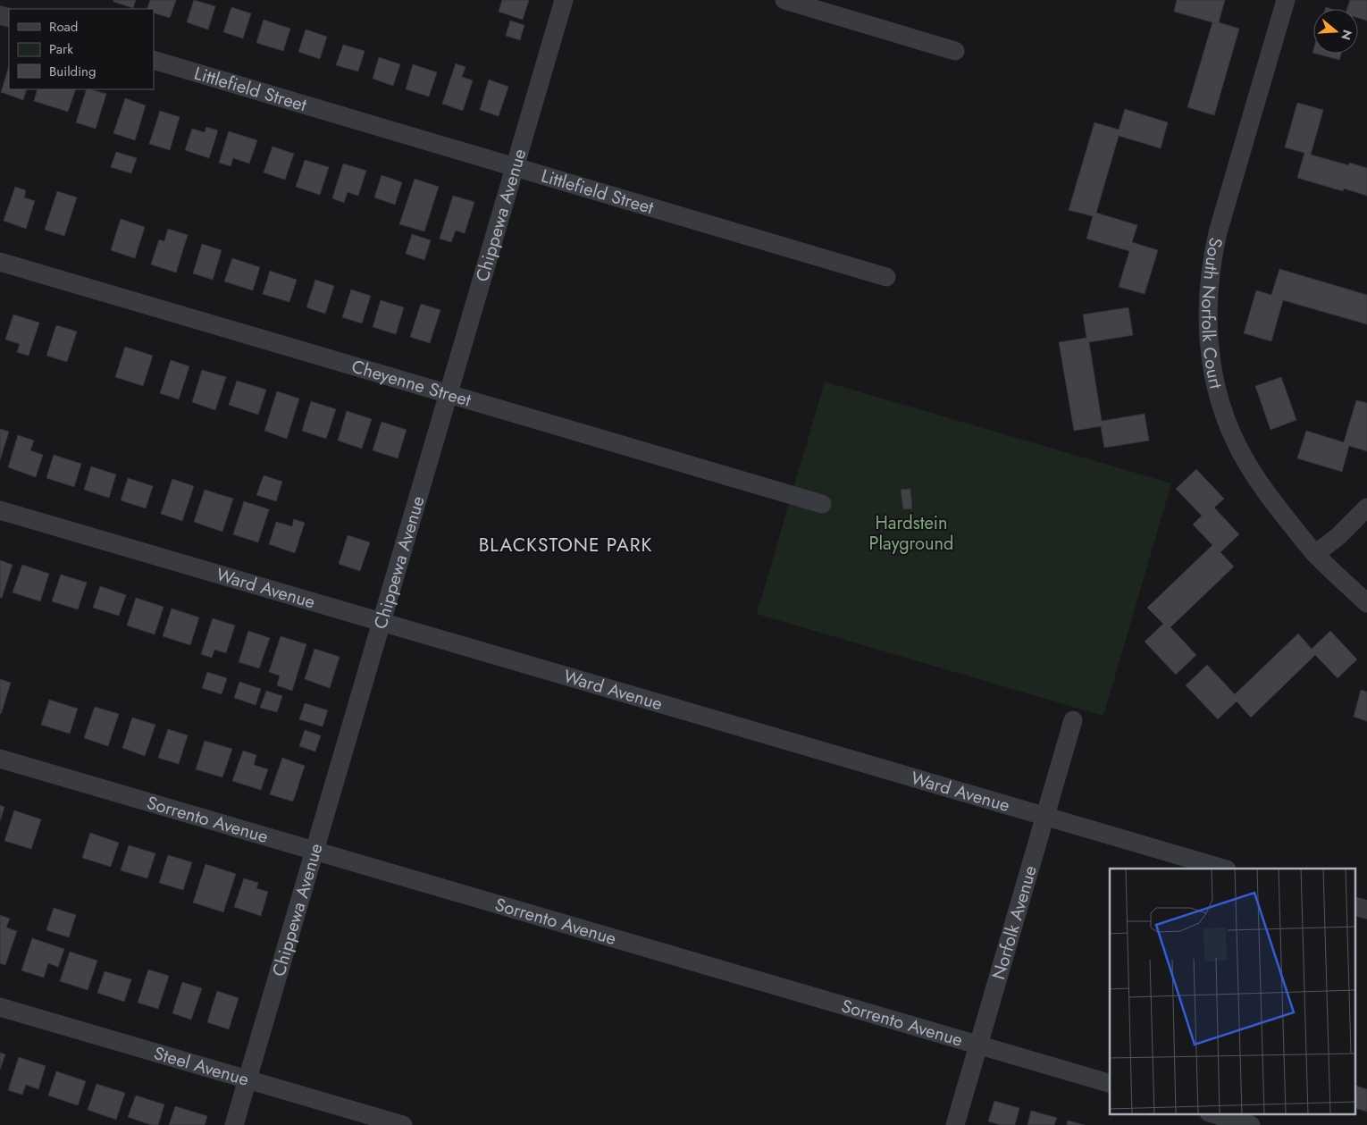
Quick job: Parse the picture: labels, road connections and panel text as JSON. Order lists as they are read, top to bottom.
{
  "streets": {
    "street": [
      "Littlefield Street",
      "Chippewa Avenue",
      "South Norfolk Court",
      "Cheyenne Street",
      "Ward Avenue",
      "Sorrento Avenue",
      "Norfolk Avenue",
      "Steel Avenue"
    ]
  },
  "crossings": [
    ["Littlefield Street", "Chippewa Avenue"],
    ["Chippewa Avenue", "Cheyenne Street"],
    ["Chippewa Avenue", "Ward Avenue"],
    ["Chippewa Avenue", "Sorrento Avenue"],
    ["Chippewa Avenue", "Steel Avenue"],
    ["Ward Avenue", "Norfolk Avenue"],
    ["Sorrento Avenue", "Norfolk Avenue"]
  ],
  "districts": ["BLACKSTONE PARK"],
  "parks": ["Hardstein Playground"],
  "legend": ["Road", "Park", "Building"],
  "north": "right"
}
